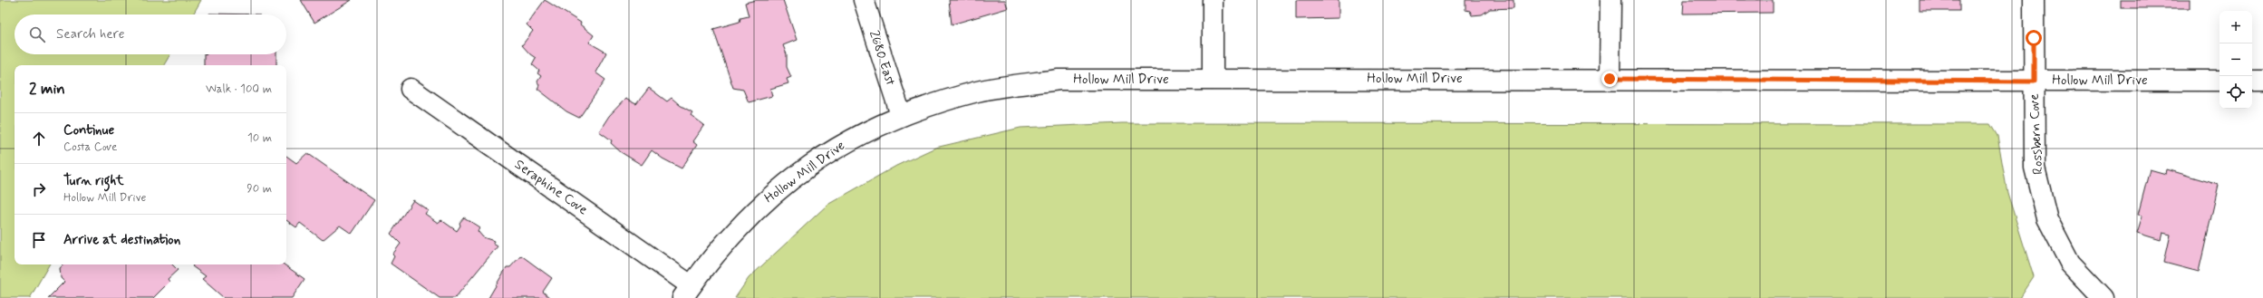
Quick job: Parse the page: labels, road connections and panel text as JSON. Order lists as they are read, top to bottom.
{
  "streets": {
    "street": [
      "2680 East",
      "Hollow Mill Drive",
      "Rossbern Cove",
      "Seraphine Cove"
    ]
  },
  "crossings": [
    ["2680 East", "Hollow Mill Drive"],
    ["Hollow Mill Drive", "Rossbern Cove"],
    ["Hollow Mill Drive", "Seraphine Cove"]
  ],
  "page": {
    "map_buttons": ["+", "−"],
    "search": "Search here",
    "heading": ["2 min", "Walk · 100 m"],
    "list": [
      ["Continue", "Costa Cove", "10 m"],
      ["Turn right", "Hollow Mill Drive", "90 m"],
      "Arrive at destination"
    ]
  }
}
